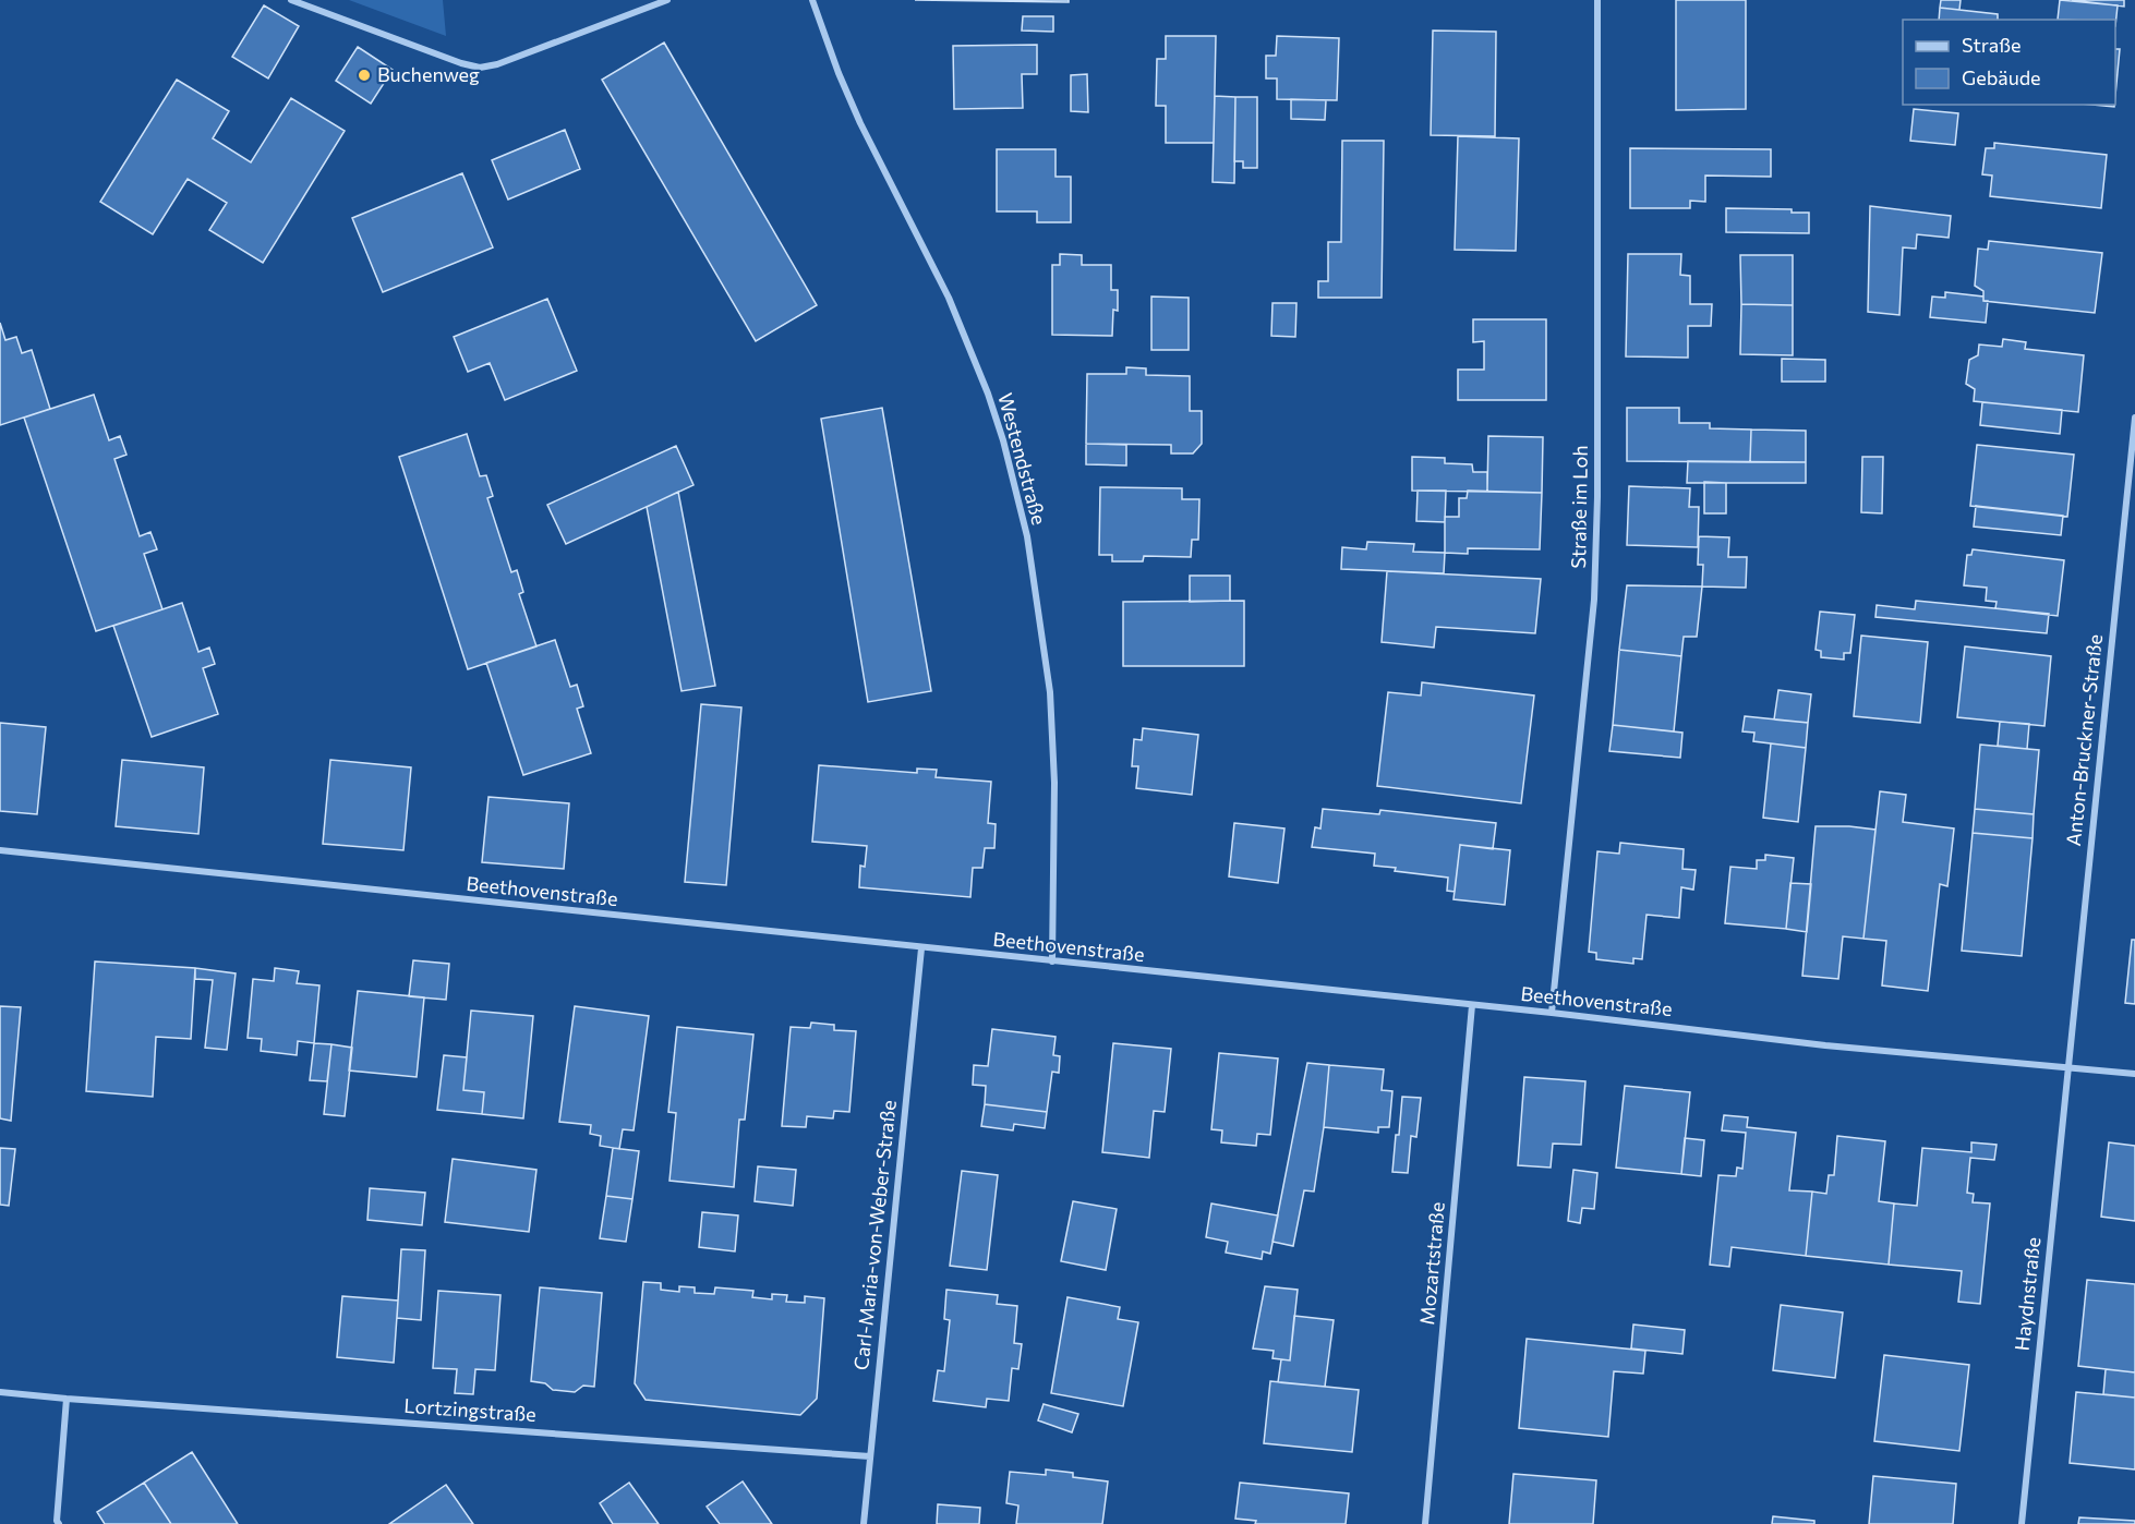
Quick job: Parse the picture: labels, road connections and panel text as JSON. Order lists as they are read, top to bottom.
{
  "streets": {
    "street": [
      "Westendstraße",
      "Straße im Loh",
      "Anton-Bruckner-Straße",
      "Beethovenstraße",
      "Carl-Maria-von-Weber-Straße",
      "Mozartstraße",
      "Haydnstraße",
      "Lortzingstraße"
    ]
  },
  "crossings": [
    ["Westendstraße", "Beethovenstraße"],
    ["Straße im Loh", "Beethovenstraße"],
    ["Anton-Bruckner-Straße", "Beethovenstraße"],
    ["Anton-Bruckner-Straße", "Haydnstraße"],
    ["Beethovenstraße", "Carl-Maria-von-Weber-Straße"],
    ["Beethovenstraße", "Mozartstraße"],
    ["Beethovenstraße", "Haydnstraße"],
    ["Carl-Maria-von-Weber-Straße", "Lortzingstraße"]
  ],
  "places": ["Buchenweg"],
  "legend": ["Straße", "Gebäude"]
}
